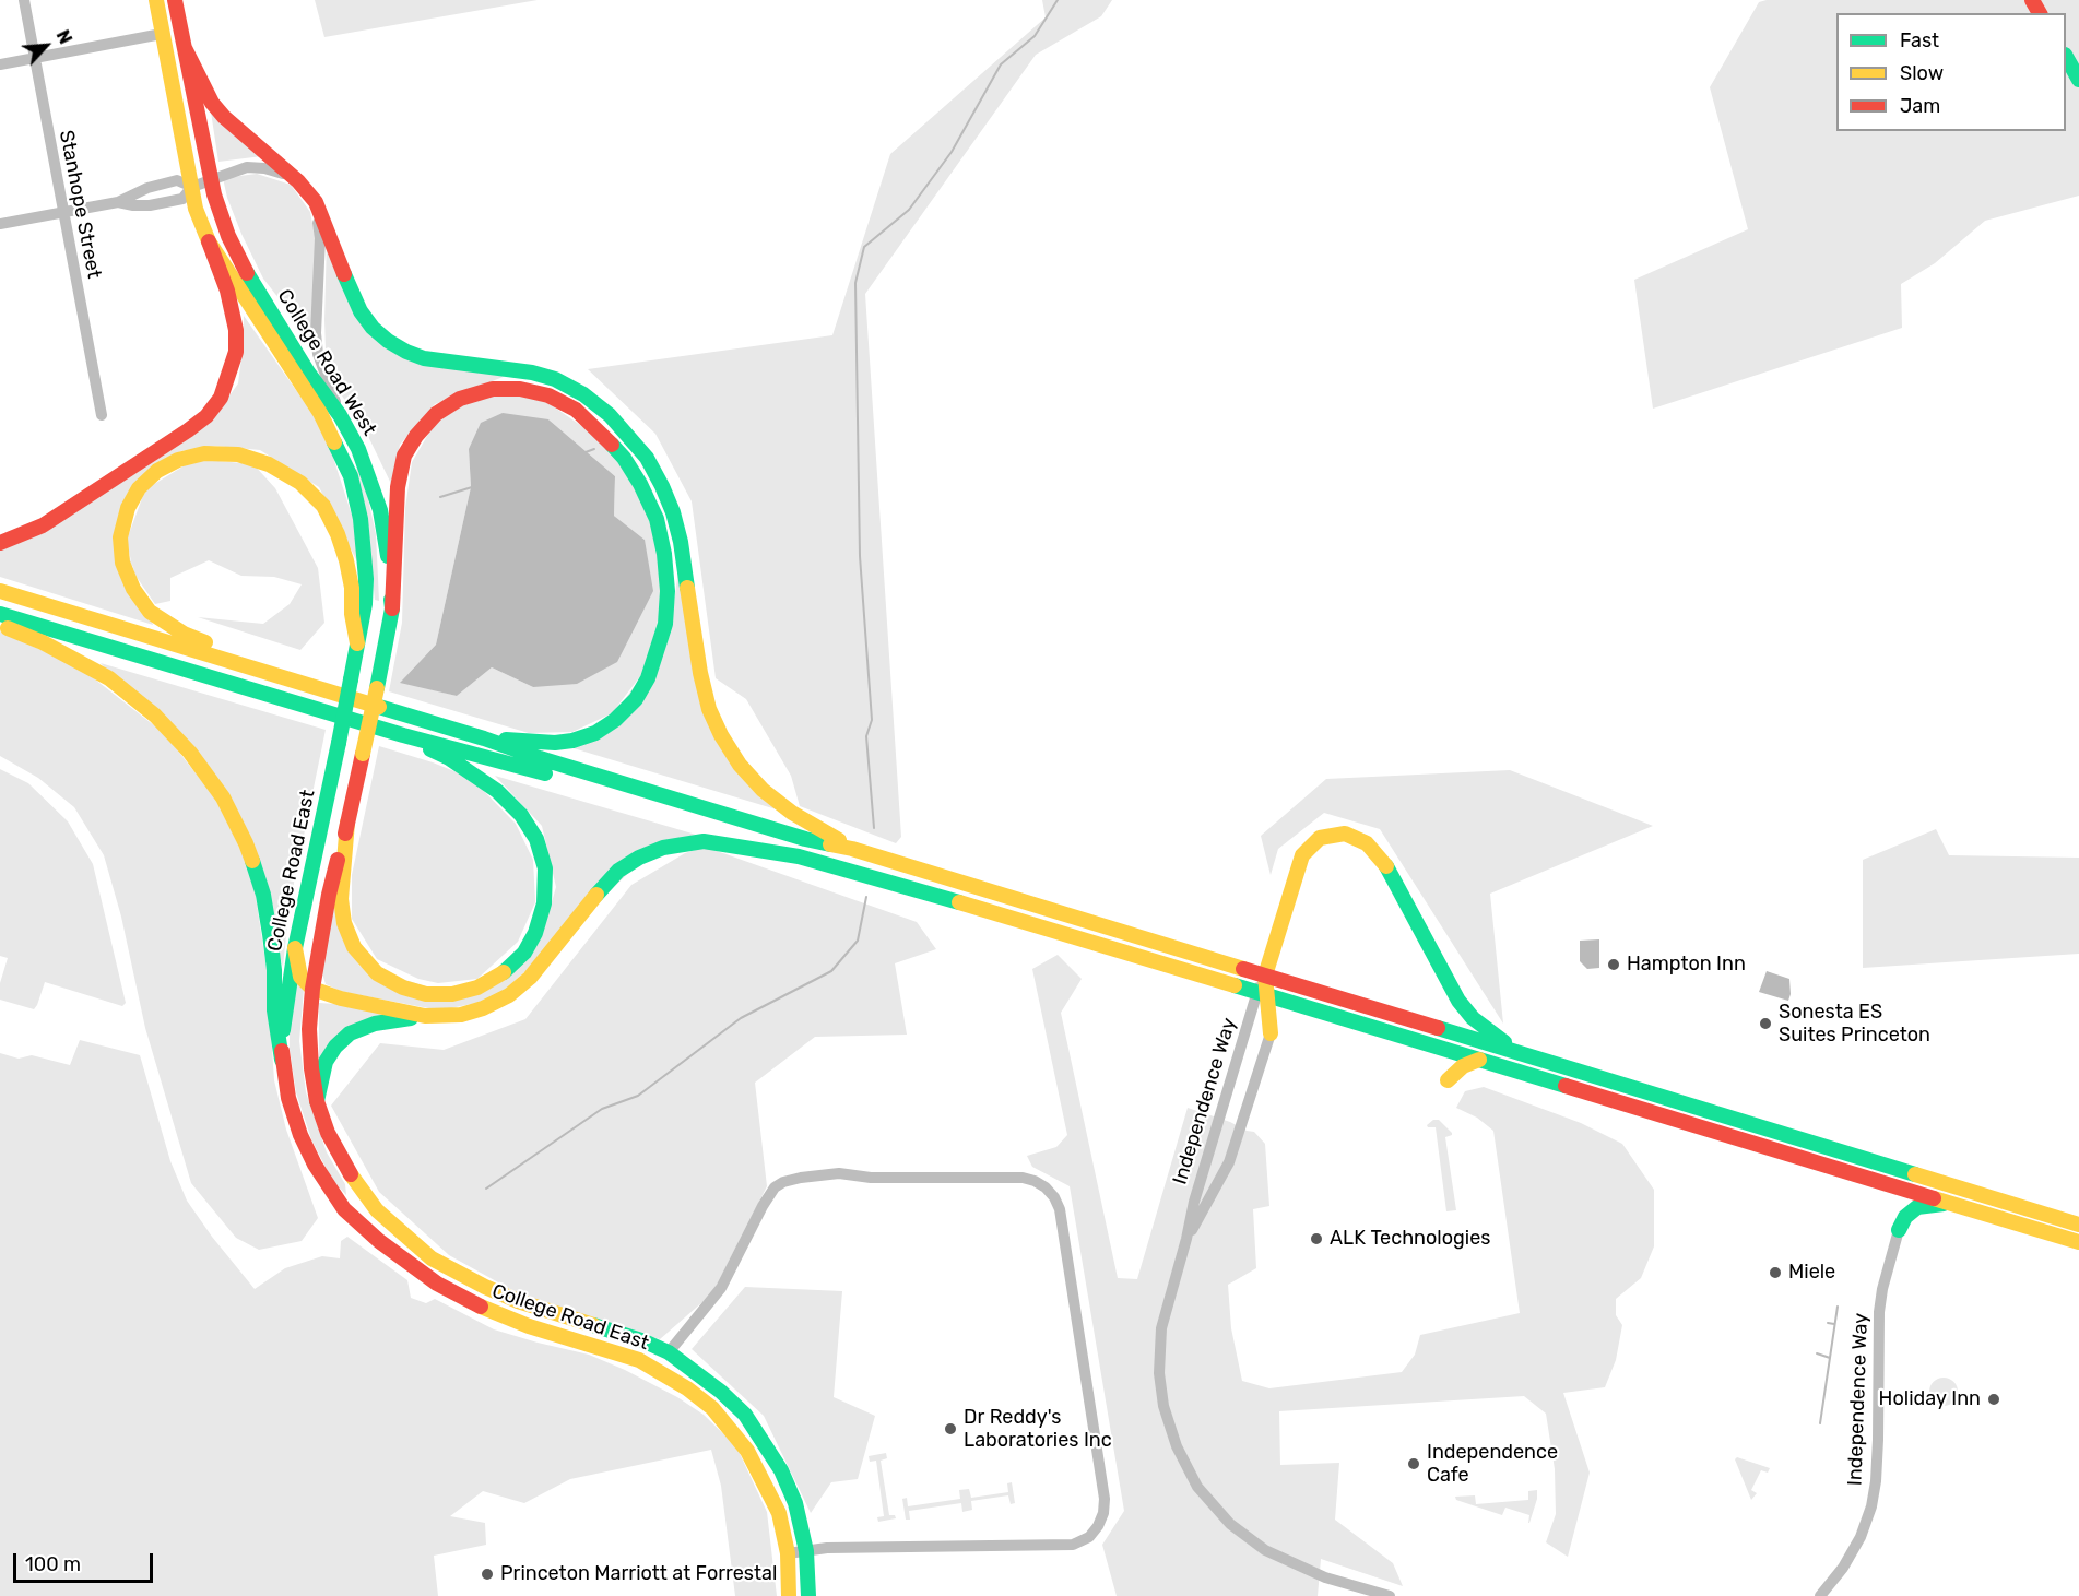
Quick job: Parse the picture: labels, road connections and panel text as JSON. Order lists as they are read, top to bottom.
{
  "streets": {
    "main road": ["College Road West", "College Road East"],
    "street": ["Stanhope Street", "Independence Way"]
  },
  "crossings": [
    ["College Road West", "College Road East"]
  ],
  "places": [
    "Hampton Inn",
    "Sonesta ES Suites Princeton",
    "ALK Technologies",
    "Miele",
    "Holiday Inn",
    "Dr Reddy's Laboratories Inc",
    "Independence Cafe",
    "Princeton Marriott at Forrestal"
  ],
  "legend": ["Fast", "Slow", "Jam"],
  "scale_bar": "100 m",
  "north": "top right"
}
